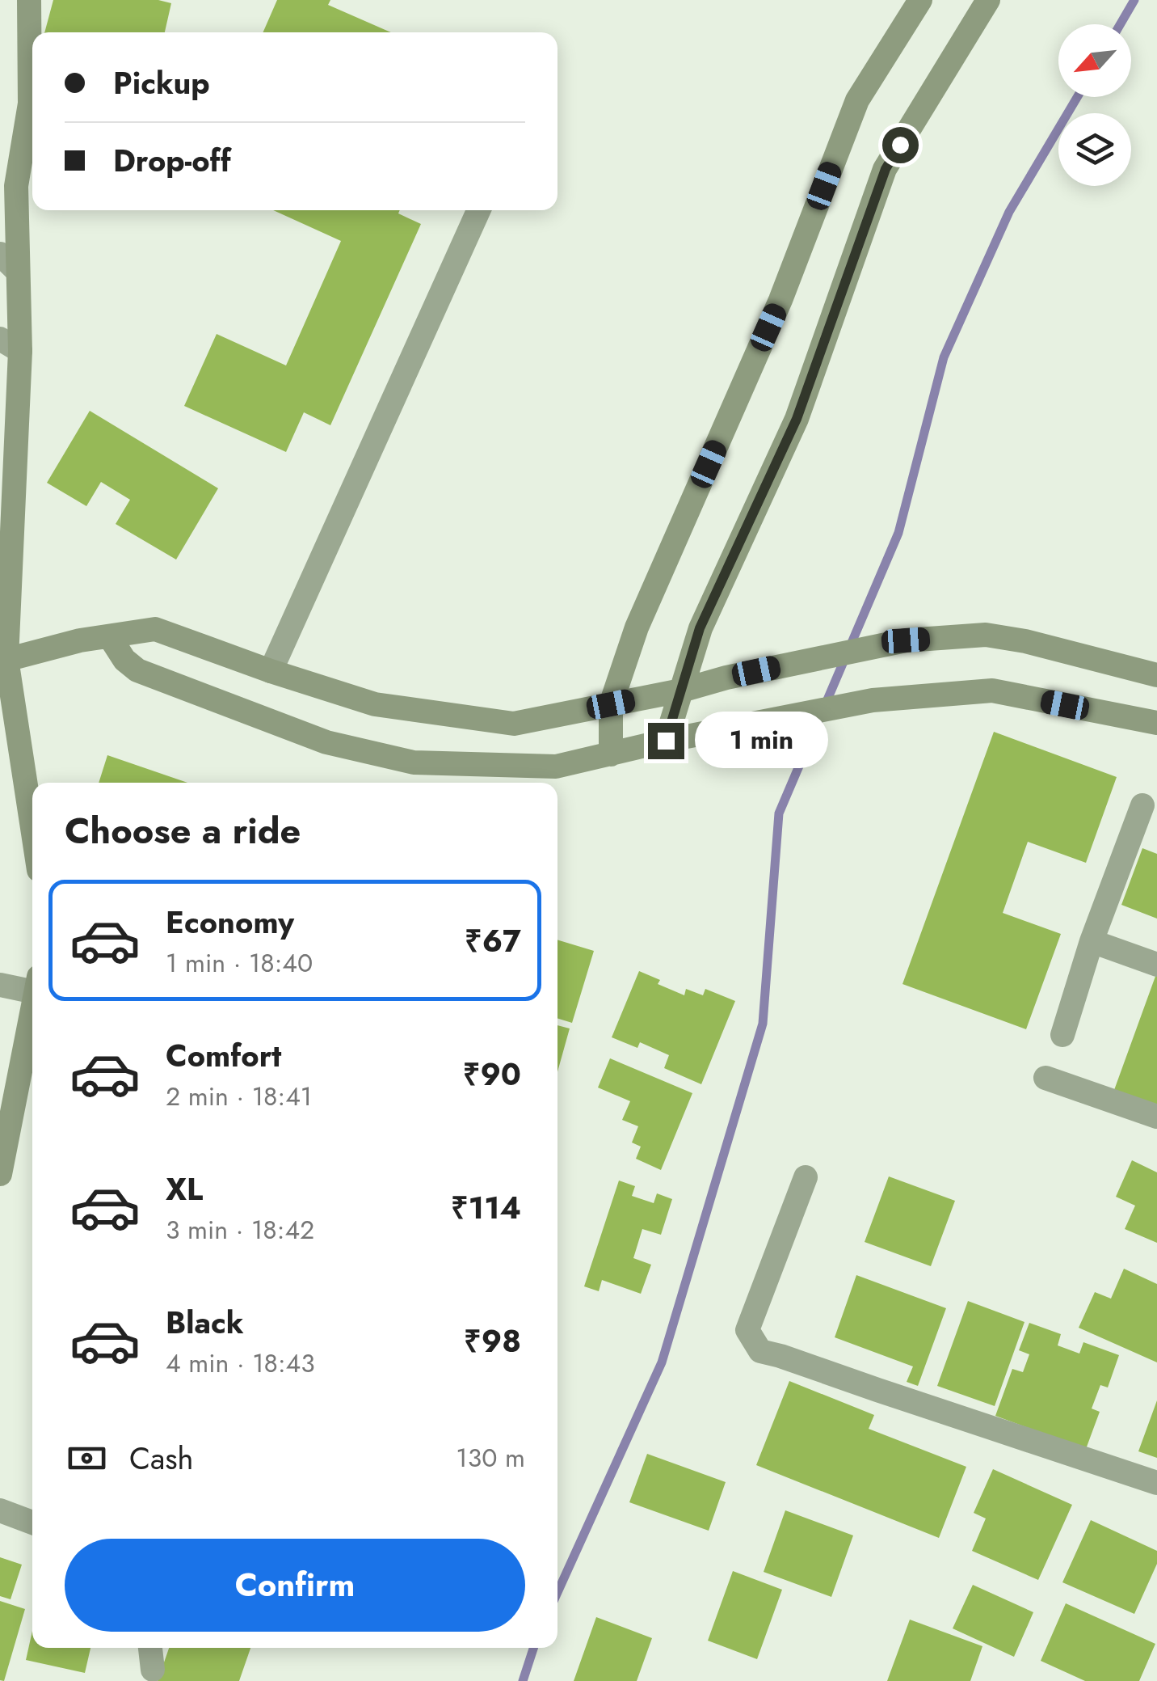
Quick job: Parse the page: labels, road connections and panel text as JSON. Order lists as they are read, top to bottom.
{
  "north": "bottom left",
  "page": {
    "banner": ["Pickup", "Drop-off"],
    "bubble": "1 min",
    "heading": "Choose a ride",
    "list": [
      {
        "name": "Economy",
        "note": "1 min · 18:40",
        "value": "₹67"
      },
      {
        "name": "Comfort",
        "note": "2 min · 18:41",
        "value": "₹90"
      },
      {
        "name": "XL",
        "note": "3 min · 18:42",
        "value": "₹114"
      },
      {
        "name": "Black",
        "note": "4 min · 18:43",
        "value": "₹98"
      }
    ],
    "pay": ["Cash", "130 m"],
    "buttons": "Confirm"
  }
}
